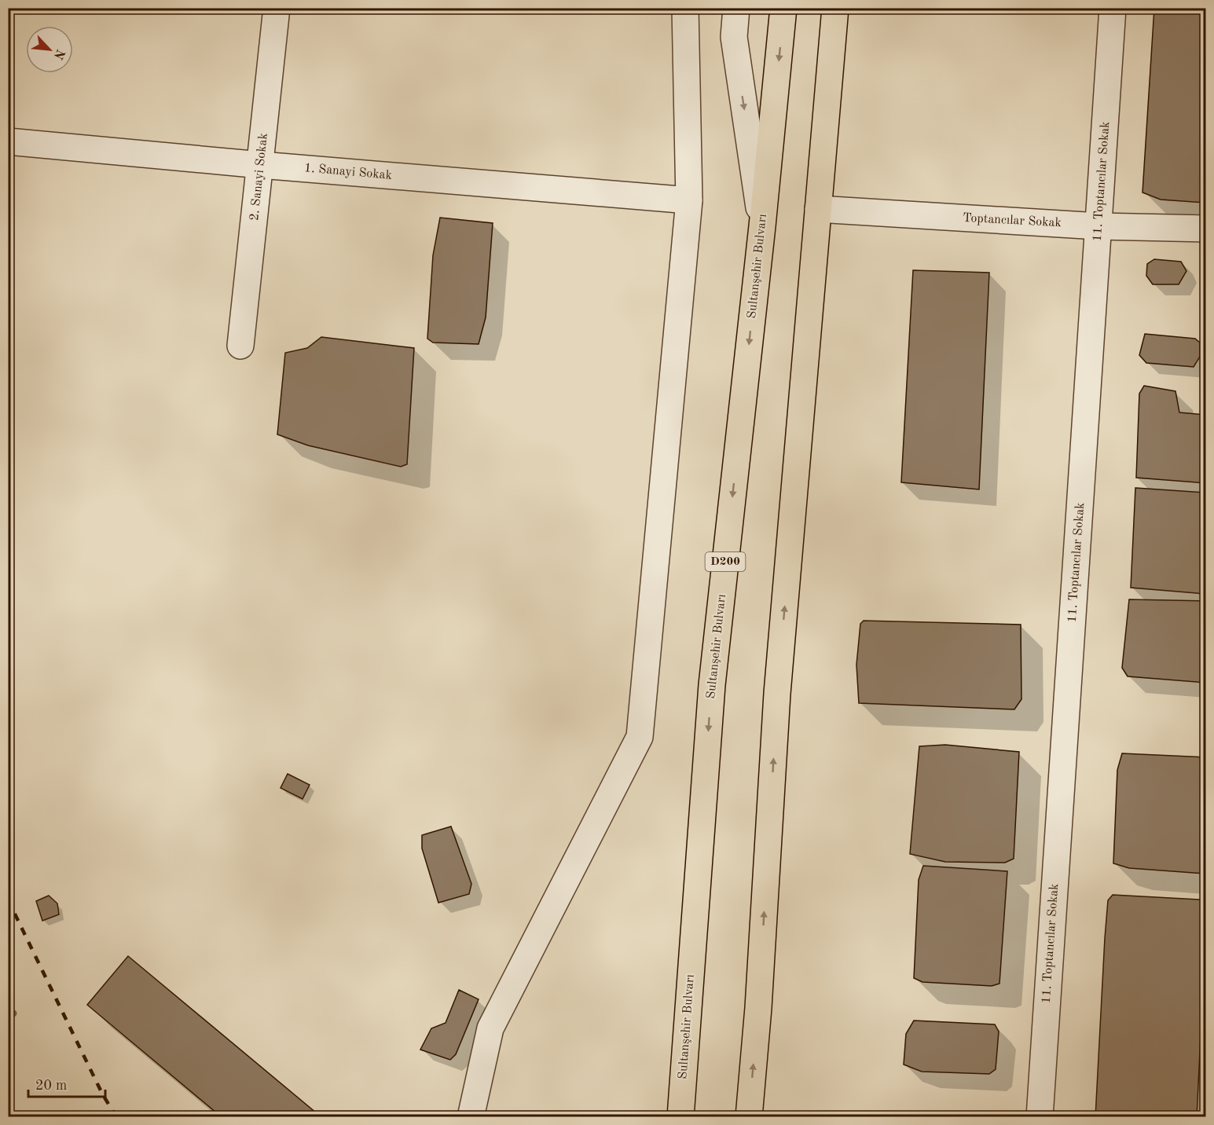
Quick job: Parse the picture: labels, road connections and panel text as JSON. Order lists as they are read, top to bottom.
{
  "streets": {
    "highway": ["Sultanşehir Bulvarı", "D200"],
    "street": [
      "1. Sanayi Sokak",
      "2. Sanayi Sokak",
      "11. Toptancılar Sokak",
      "Toptancılar Sokak"
    ]
  },
  "crossings": [
    ["1. Sanayi Sokak", "2. Sanayi Sokak"],
    ["11. Toptancılar Sokak", "Toptancılar Sokak"]
  ],
  "scale_bar": "20 m",
  "north": "bottom right"
}
